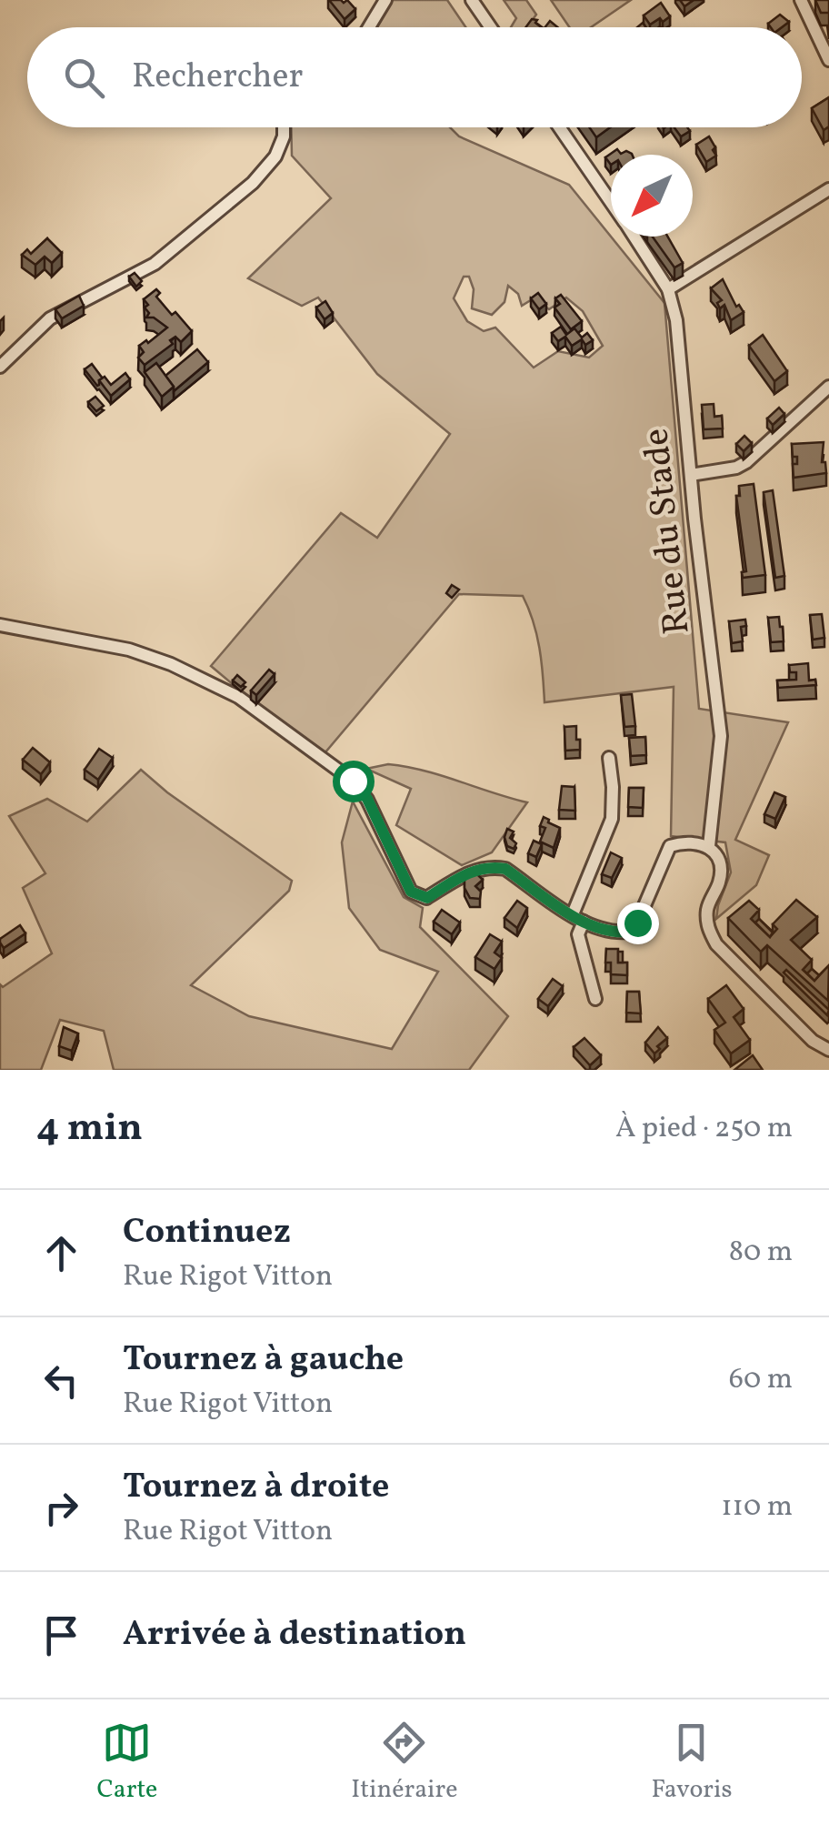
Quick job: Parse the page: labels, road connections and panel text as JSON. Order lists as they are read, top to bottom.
{
  "streets": {
    "street": ["Rue du Stade"]
  },
  "north": "bottom left",
  "page": {
    "search": "Rechercher",
    "heading": ["4 min", "À pied · 250 m"],
    "list": [
      ["Continuez", "Rue Rigot Vitton", "80 m"],
      ["Tournez à gauche", "Rue Rigot Vitton", "60 m"],
      ["Tournez à droite", "Rue Rigot Vitton", "110 m"],
      "Arrivée à destination"
    ],
    "nav": ["Carte", "Itinéraire", "Favoris"]
  }
}
